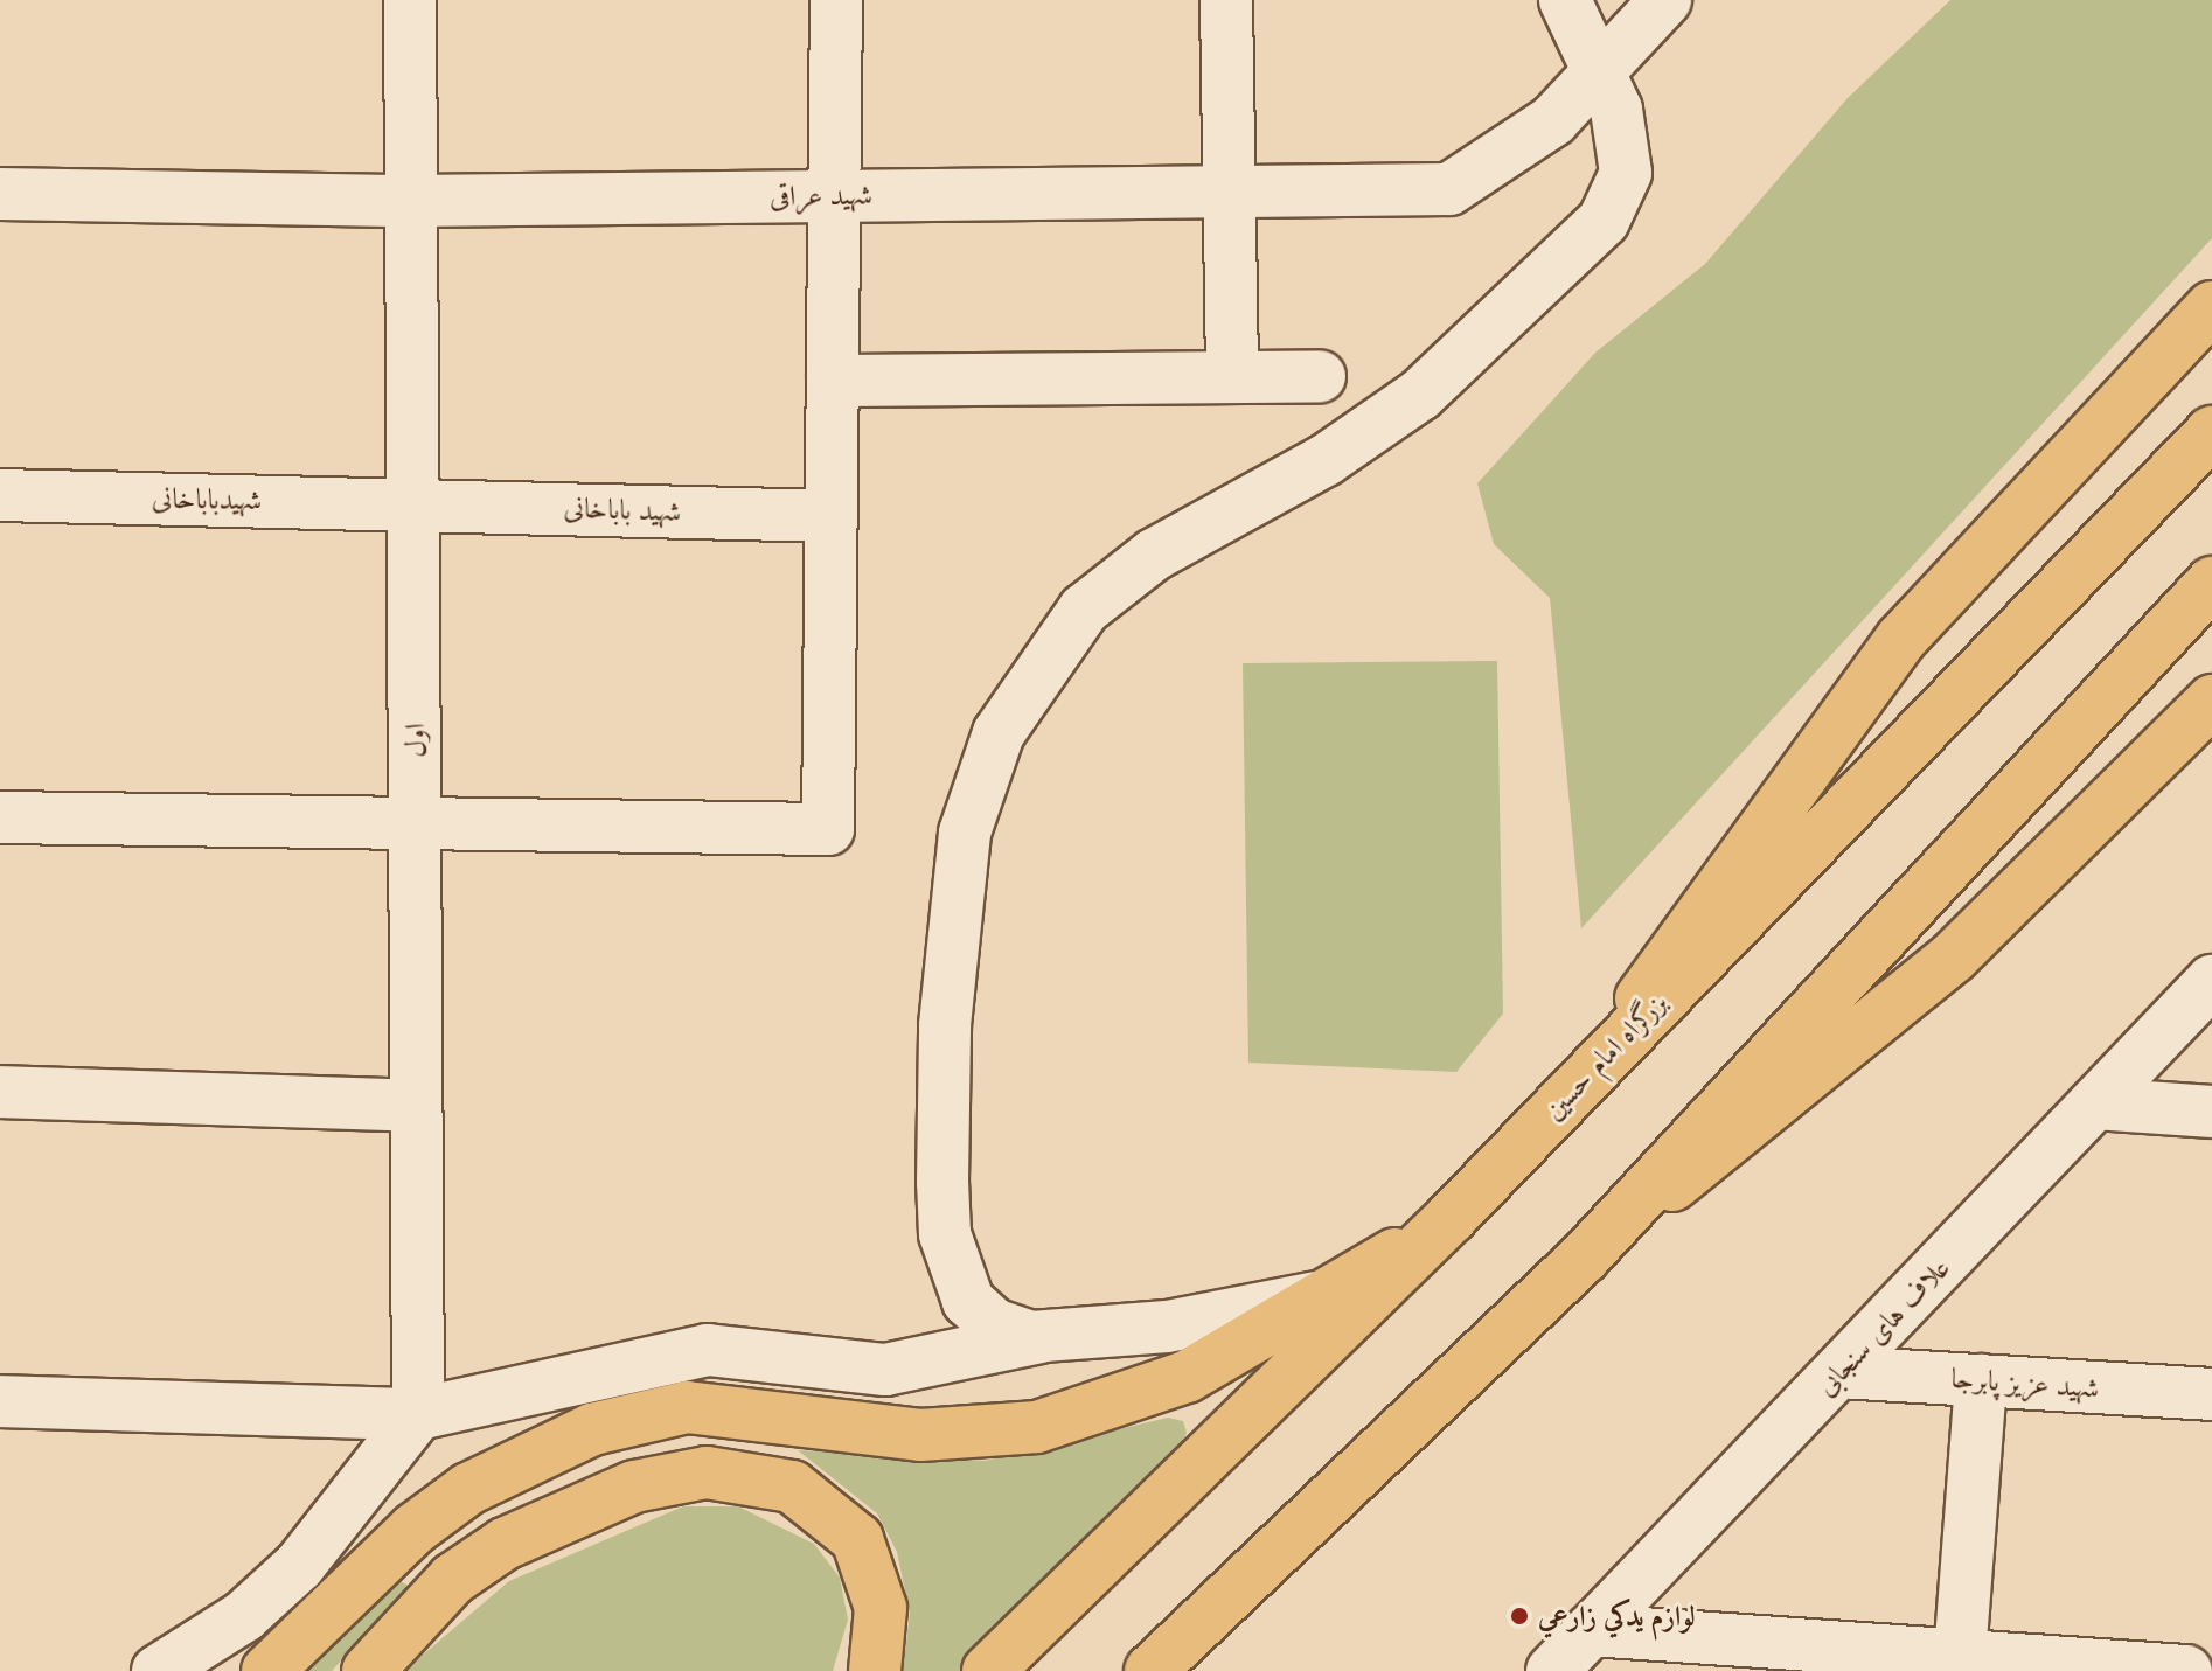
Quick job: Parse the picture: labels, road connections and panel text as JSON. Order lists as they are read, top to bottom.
{
  "streets": {
    "main road": ["بزرگراه امام حسین"],
    "street": [
      "شهید عراقی",
      "شهیدباباخانی",
      "شهید باباخانی",
      "اول",
      "علاف های سنجابی",
      "شهید عزیز پابرجا"
    ]
  },
  "crossings": [
    ["شهید عراقی", "اول"],
    ["شهیدباباخانی", "شهید باباخانی"],
    ["شهیدباباخانی", "اول"],
    ["شهید باباخانی", "اول"],
    ["علاف های سنجابی", "شهید عزیز پابرجا"]
  ],
  "places": ["لوازم يدكي زارعي"]
}
